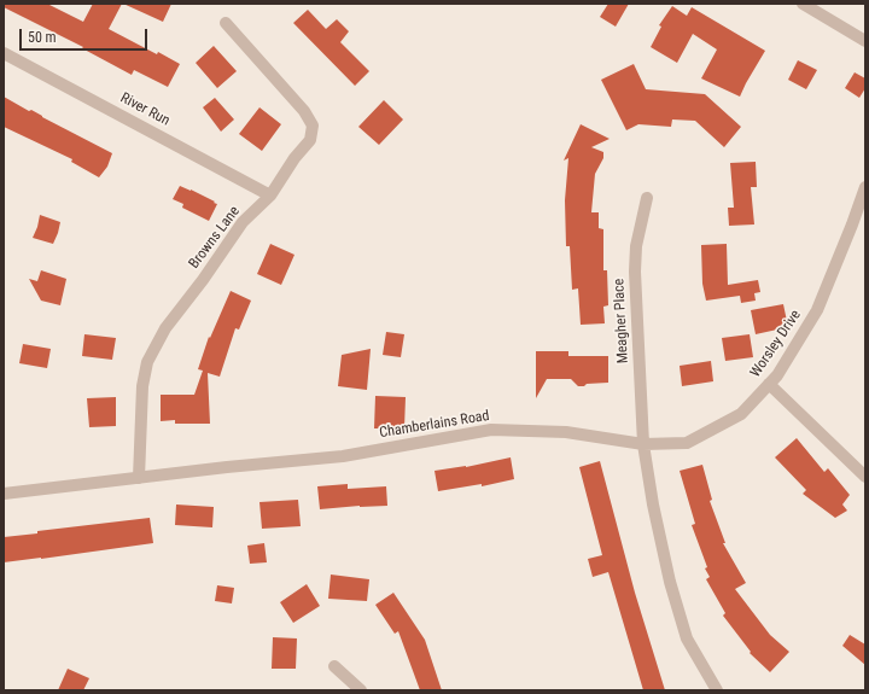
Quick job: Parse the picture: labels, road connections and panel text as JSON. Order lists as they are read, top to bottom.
{
  "streets": {
    "street": [
      "River Run",
      "Browns Lane",
      "Meagher Place",
      "Worsley Drive",
      "Chamberlains Road"
    ]
  },
  "crossings": [
    ["River Run", "Browns Lane"],
    ["Browns Lane", "Chamberlains Road"],
    ["Meagher Place", "Worsley Drive"],
    ["Meagher Place", "Chamberlains Road"],
    ["Worsley Drive", "Chamberlains Road"]
  ],
  "scale_bar": "50 m"
}
